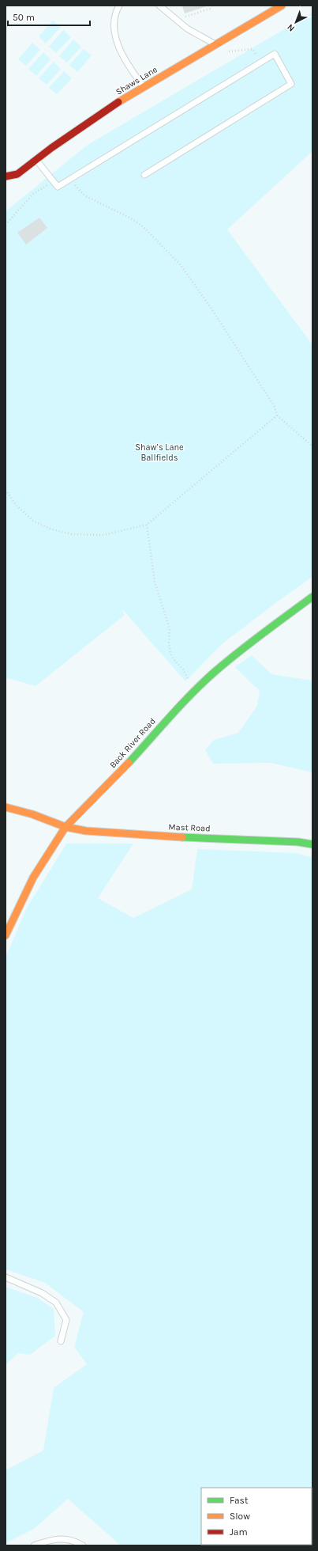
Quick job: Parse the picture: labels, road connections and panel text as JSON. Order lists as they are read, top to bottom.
{
  "streets": {
    "street": ["Shaws Lane", "Back River Road", "Mast Road"]
  },
  "crossings": [
    ["Back River Road", "Mast Road"]
  ],
  "parks": ["Shaw’s Lane Ballfields"],
  "legend": ["Fast", "Slow", "Jam"],
  "scale_bar": "50 m",
  "north": "bottom left"
}
